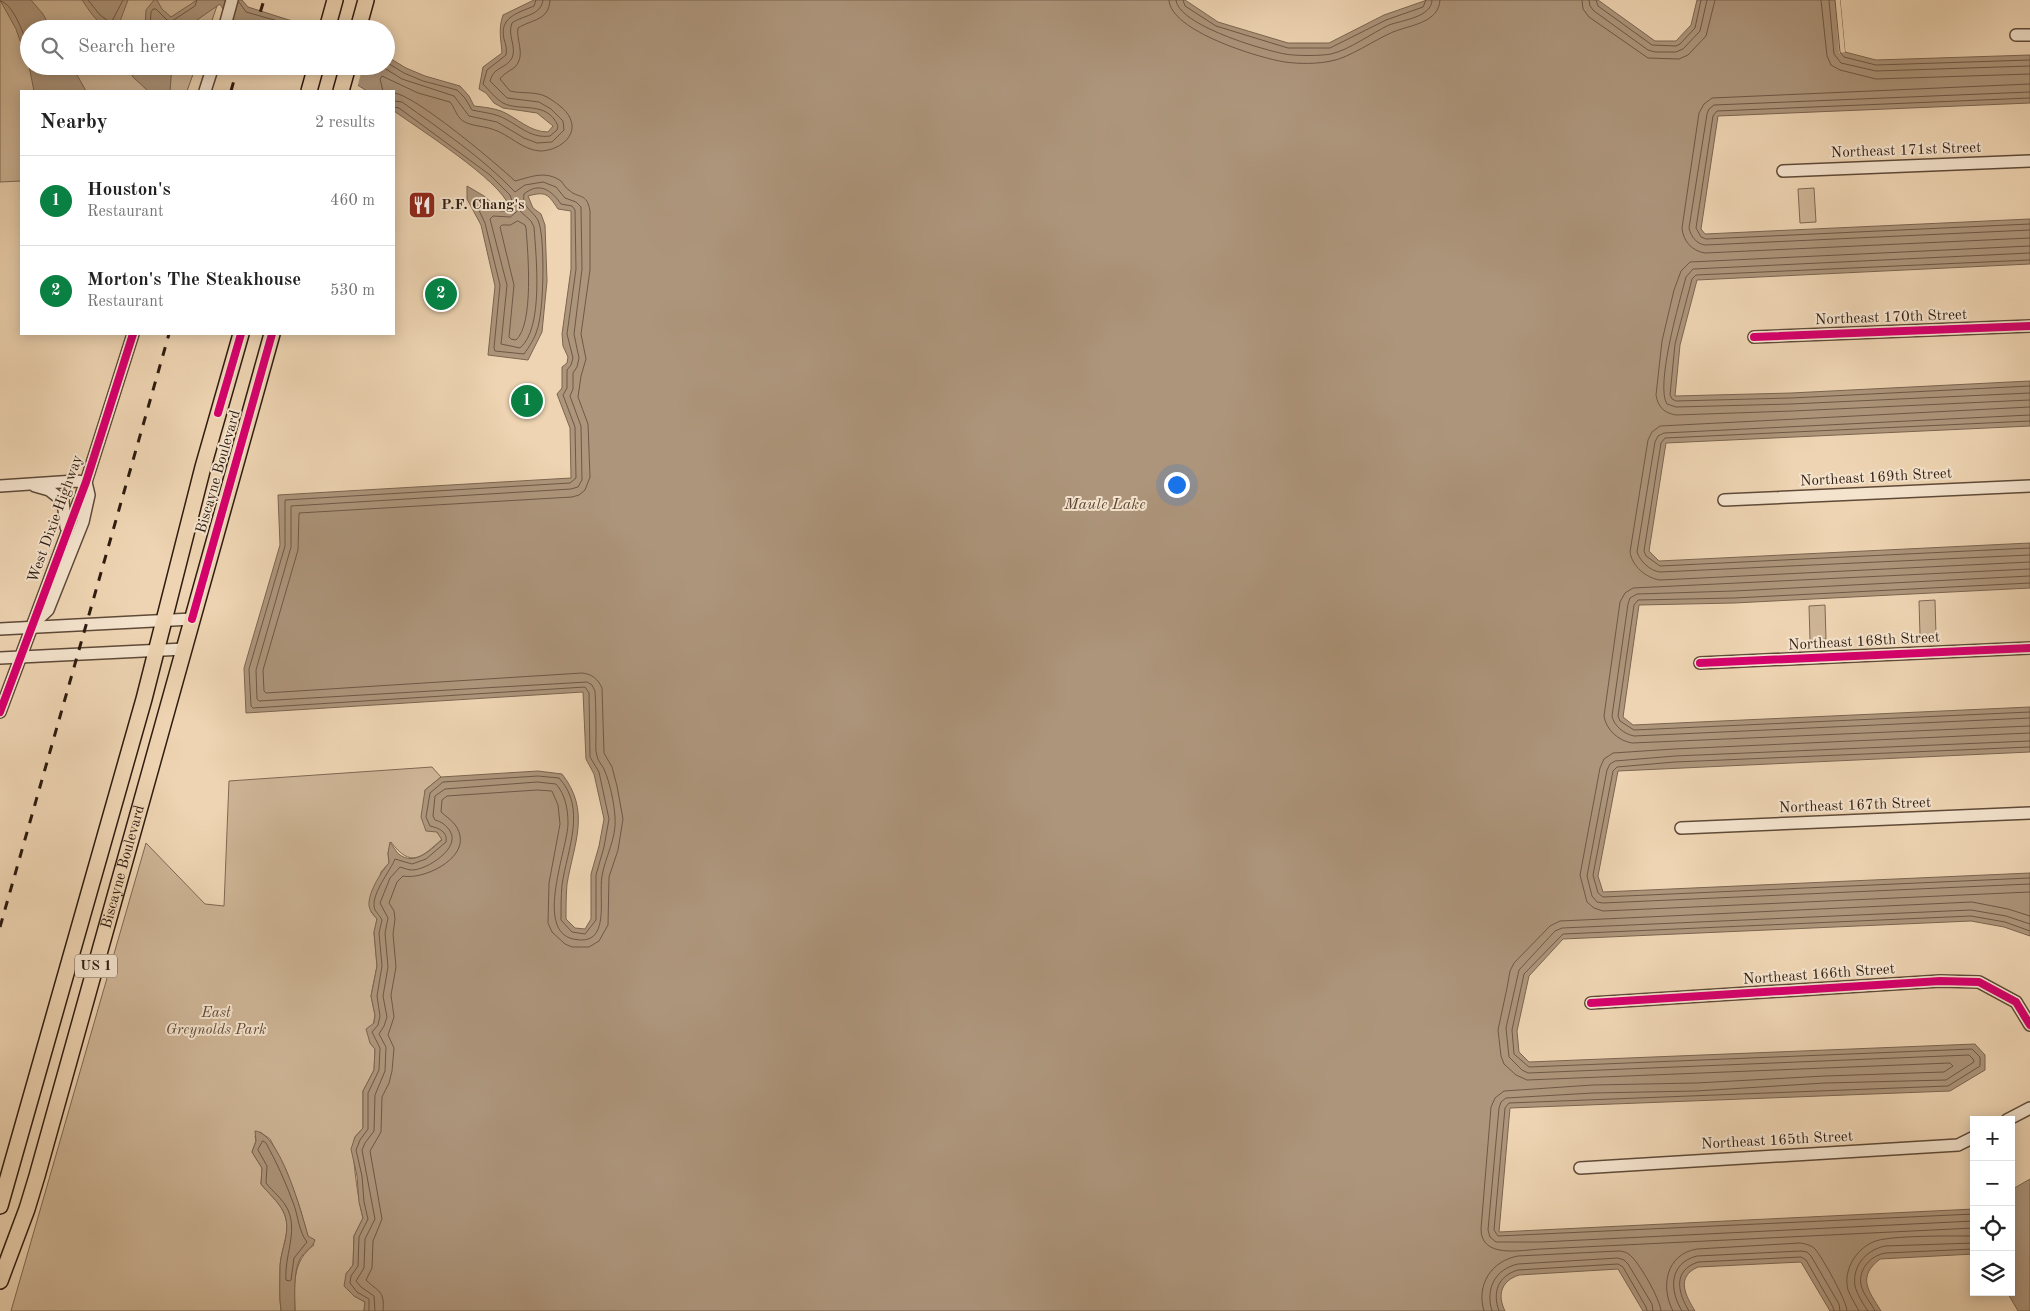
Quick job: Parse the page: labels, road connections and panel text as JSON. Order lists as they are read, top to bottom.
{
  "streets": {
    "main road": ["Biscayne Boulevard", "US 1"],
    "street": [
      "Northeast 171st Street",
      "Northeast 170th Street",
      "Northeast 169th Street",
      "West Dixie Highway",
      "Northeast 168th Street",
      "Northeast 167th Street",
      "Northeast 166th Street",
      "Northeast 165th Street"
    ]
  },
  "water": ["Maule Lake"],
  "parks": ["East Greynolds Park"],
  "places": {
    "restaurant": ["P.F. Chang's"]
  },
  "page": {
    "search": "Search here",
    "heading": ["Nearby", "2 results"],
    "list": [
      {
        "mark": "1",
        "name": "Houston's",
        "note": "Restaurant",
        "value": "460 m"
      },
      {
        "mark": "2",
        "name": "Morton's The Steakhouse",
        "note": "Restaurant",
        "value": "530 m"
      }
    ],
    "pins": ["2", "1"],
    "map_buttons": ["+", "−"]
  }
}
